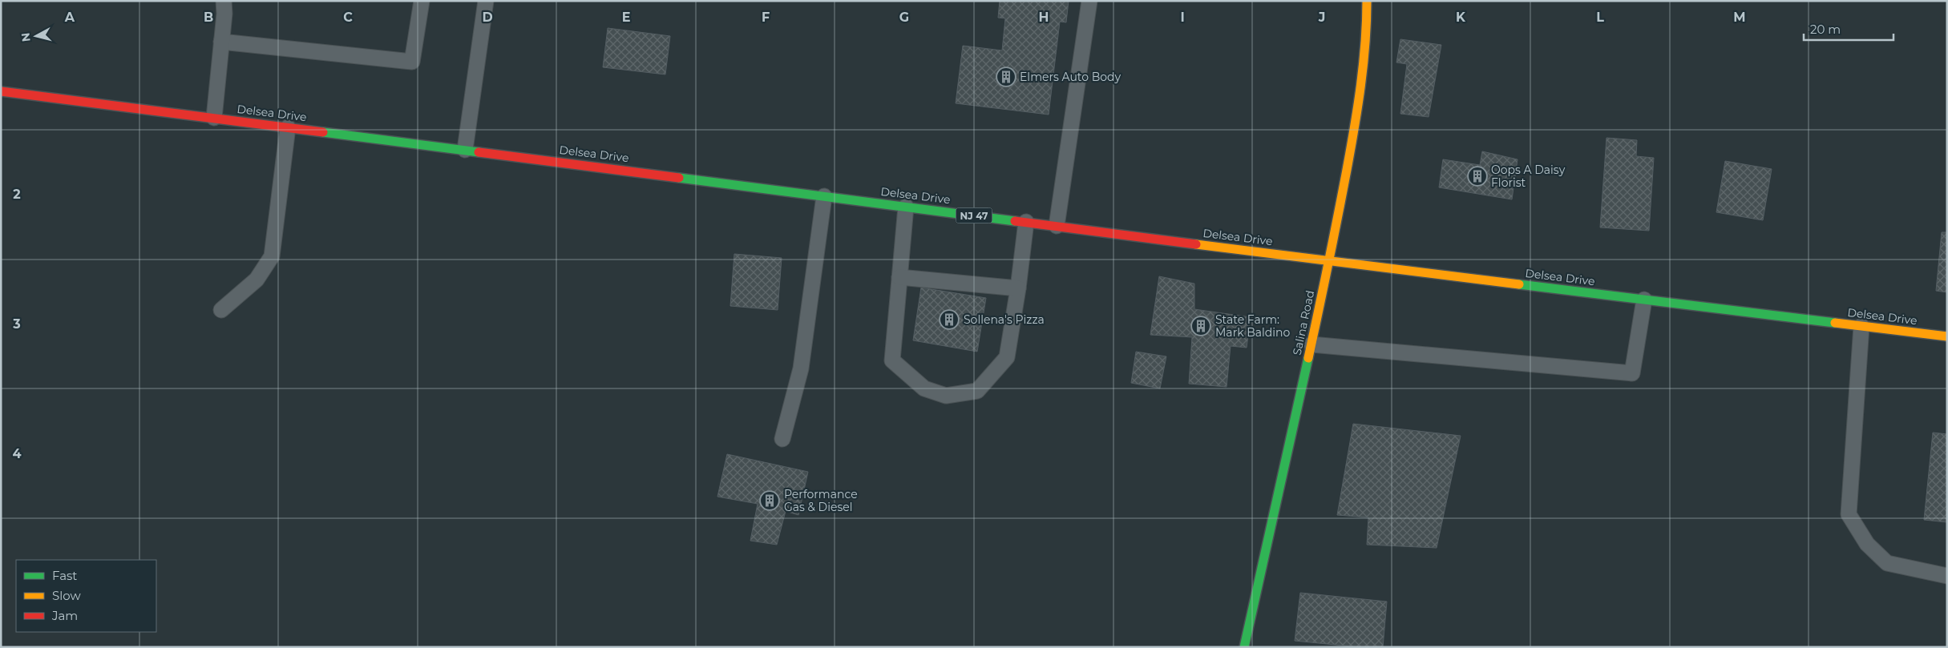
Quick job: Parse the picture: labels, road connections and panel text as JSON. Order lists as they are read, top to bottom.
{
  "streets": {
    "main road": ["Delsea Drive", "NJ 47", "Salina Road"]
  },
  "crossings": [
    ["Delsea Drive", "Salina Road"]
  ],
  "places": {
    "building": [
      "Elmers Auto Body",
      "Oops A Daisy Florist",
      "Sollena's Pizza",
      "State Farm: Mark Baldino",
      "Performance Gas & Diesel"
    ]
  },
  "legend": ["Fast", "Slow", "Jam"],
  "scale_bar": "20 m",
  "north": "left",
  "grid": {
    "columns": [
      "A",
      "B",
      "C",
      "D",
      "E",
      "F",
      "G",
      "H",
      "I",
      "J",
      "K",
      "L",
      "M"
    ],
    "rows": ["2", "3", "4"]
  }
}
